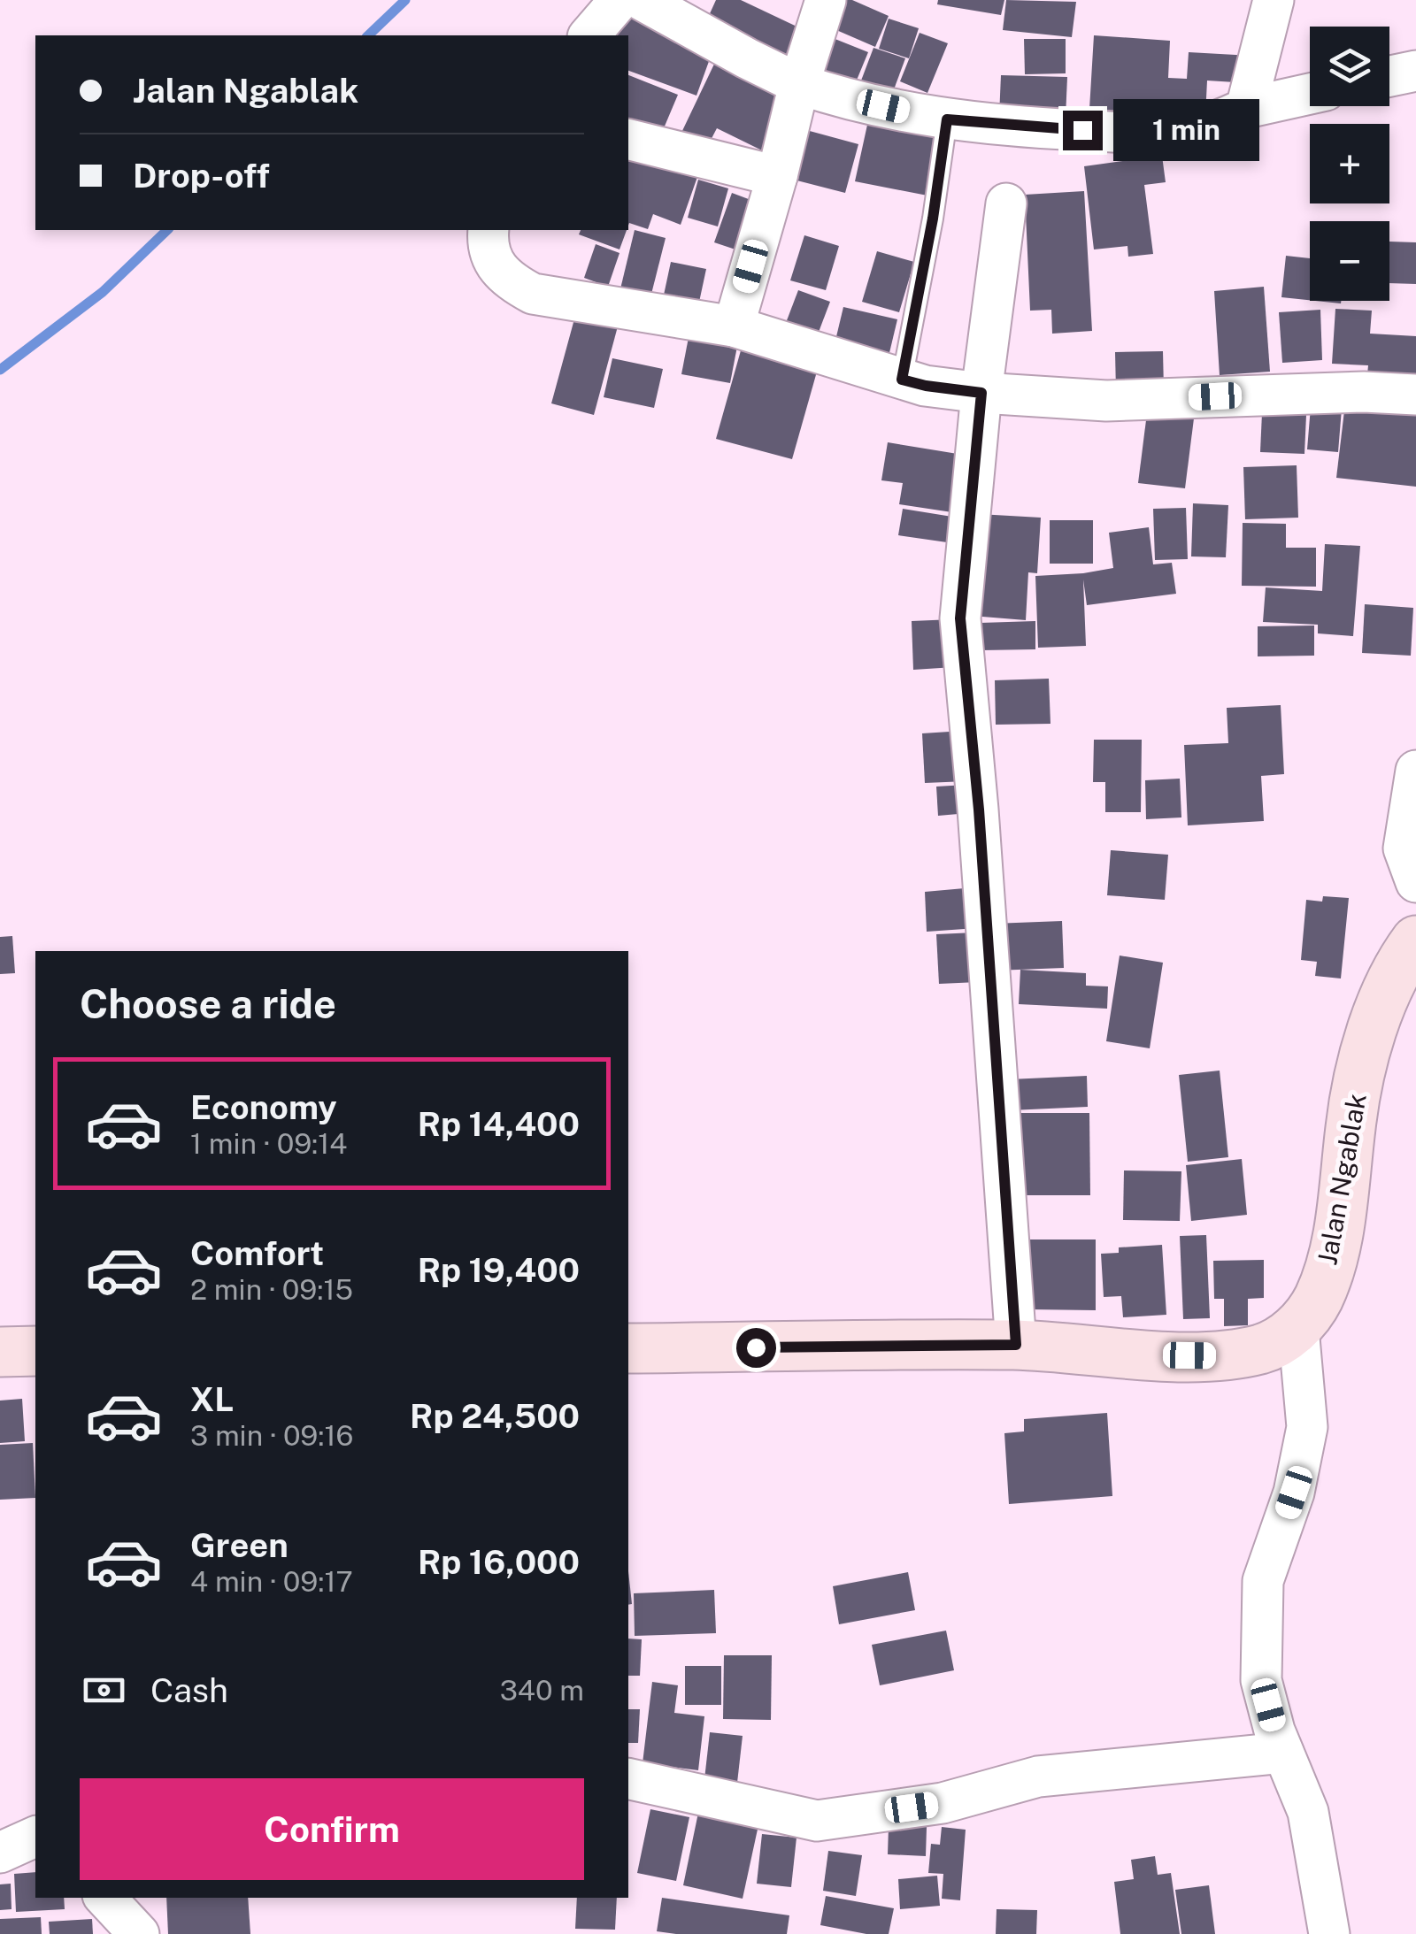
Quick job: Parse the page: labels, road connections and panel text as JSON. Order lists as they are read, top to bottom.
{
  "streets": {
    "street": ["Jalan Ngablak"]
  },
  "page": {
    "map_buttons": ["+", "−"],
    "banner": ["Jalan Ngablak", "Drop-off"],
    "bubble": "1 min",
    "heading": "Choose a ride",
    "list": [
      {
        "name": "Economy",
        "note": "1 min · 09:14",
        "value": "Rp 14,400"
      },
      {
        "name": "Comfort",
        "note": "2 min · 09:15",
        "value": "Rp 19,400"
      },
      {
        "name": "XL",
        "note": "3 min · 09:16",
        "value": "Rp 24,500"
      },
      {
        "name": "Green",
        "note": "4 min · 09:17",
        "value": "Rp 16,000"
      }
    ],
    "pay": ["Cash", "340 m"],
    "buttons": "Confirm"
  }
}
